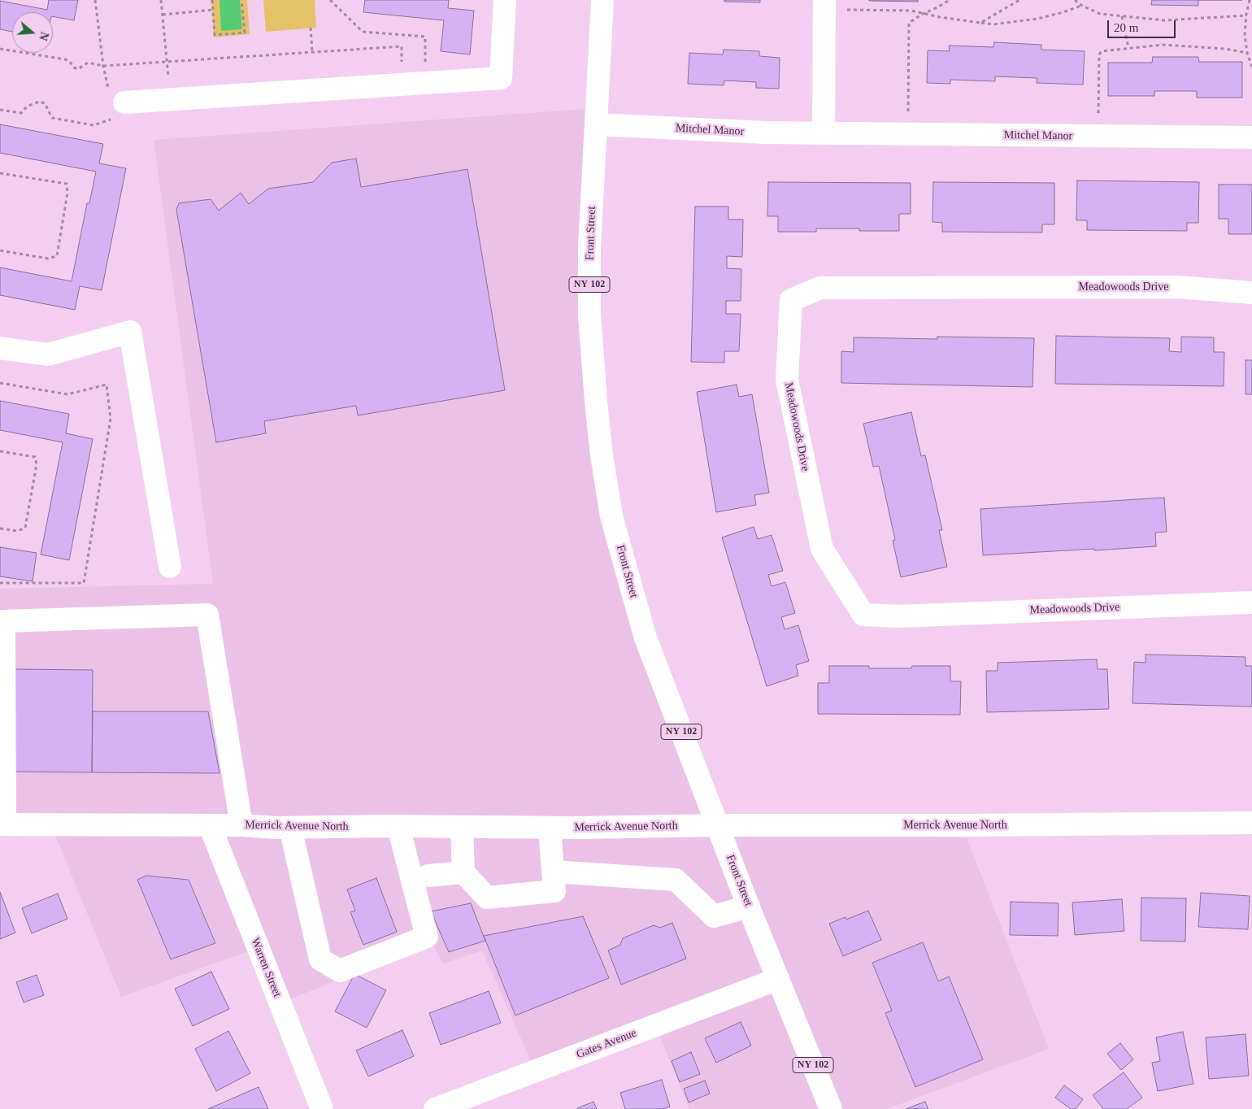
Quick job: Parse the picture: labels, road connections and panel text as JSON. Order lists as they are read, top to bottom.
{
  "streets": {
    "street": [
      "Mitchel Manor",
      "Front Street",
      "NY 102",
      "Meadowoods Drive",
      "Merrick Avenue North",
      "Warren Street",
      "Gates Avenue"
    ]
  },
  "crossings": [
    ["Mitchel Manor", "Front Street"],
    ["Front Street", "Merrick Avenue North"],
    ["Front Street", "Gates Avenue"],
    ["Merrick Avenue North", "Warren Street"]
  ],
  "scale_bar": "20 m",
  "north": "right"
}
